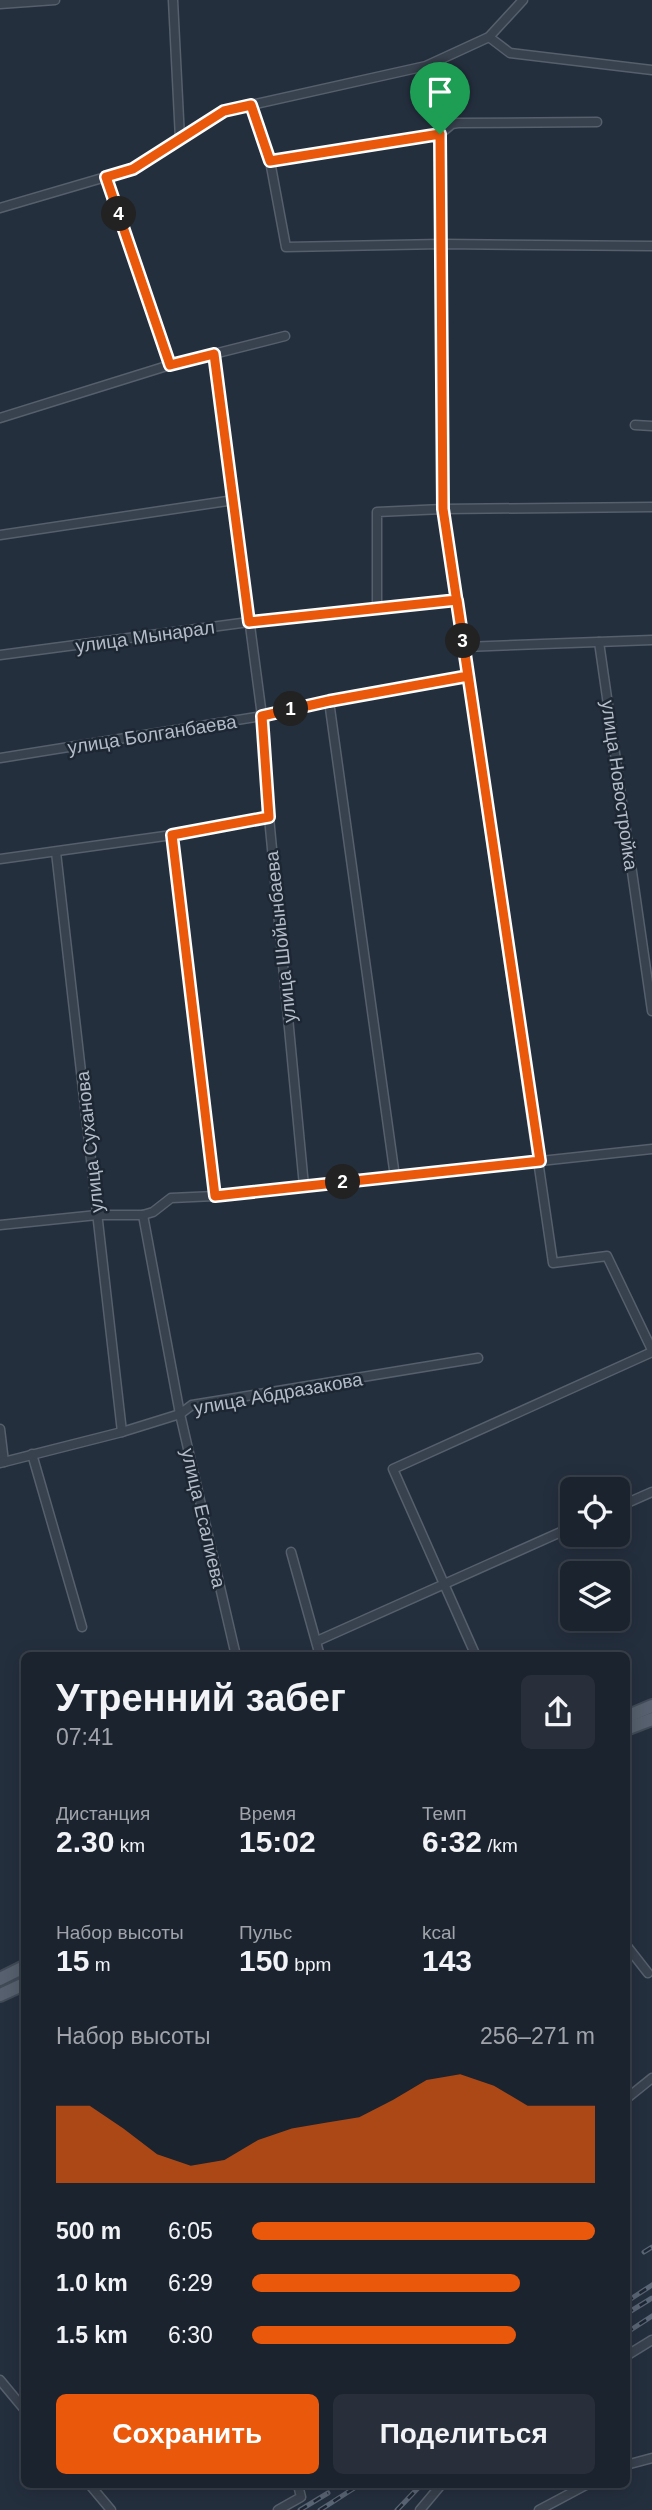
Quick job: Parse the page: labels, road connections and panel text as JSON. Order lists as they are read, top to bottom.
{
  "streets": {
    "street": [
      "улица Мынарал",
      "улица Болганбаева",
      "улица Новостройка",
      "улица Шойынбаева",
      "улица Суханова",
      "улица Абдразакова",
      "улица Есалиева"
    ]
  },
  "crossings": [
    ["улица Мынарал", "улица Шойынбаева"],
    ["улица Болганбаева", "улица Шойынбаева"],
    ["улица Суханова", "улица Абдразакова"],
    ["улица Абдразакова", "улица Есалиева"]
  ],
  "page": {
    "pins": [
      "4",
      "3",
      "1",
      "2"
    ],
    "heading": ["Утренний забег", "07:41"],
    "stats": [
      ["Дистанция", "2.30 km"],
      ["Время", "15:02"],
      ["Темп", "6:32 /km"],
      ["Набор высоты", "15 m"],
      ["Пульс", "150 bpm"],
      ["kcal", "143"]
    ],
    "chart": ["Набор высоты", "256–271 m"],
    "list": [
      {
        "name": "500 m",
        "note": "6:05"
      },
      {
        "name": "1.0 km",
        "note": "6:29"
      },
      {
        "name": "1.5 km",
        "note": "6:30"
      }
    ],
    "buttons": ["Сохранить", "Поделиться"]
  }
}
